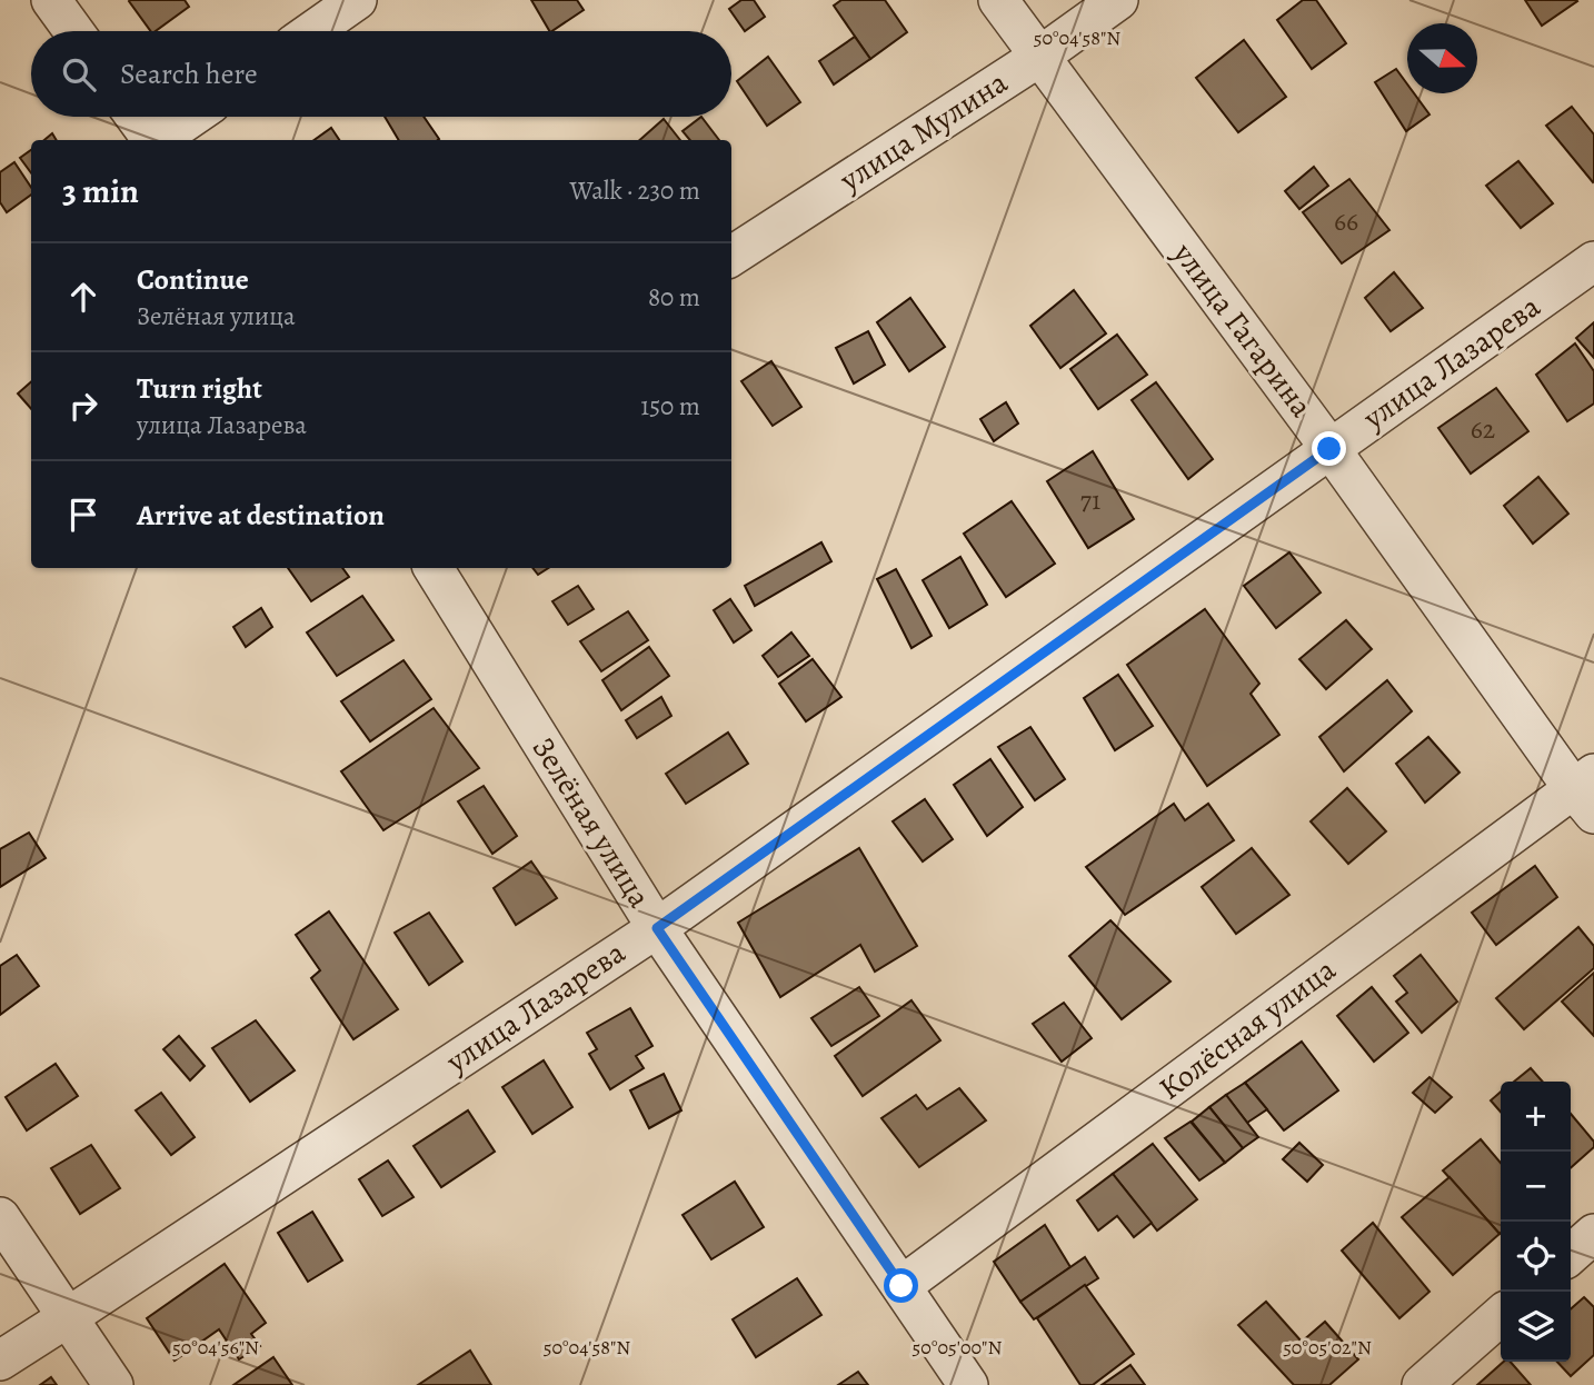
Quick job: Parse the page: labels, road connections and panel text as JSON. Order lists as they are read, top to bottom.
{
  "streets": {
    "street": [
      "улица Мулина",
      "улица Гагарина",
      "улица Лазарева",
      "Зелёная улица",
      "Колёсная улица"
    ]
  },
  "crossings": [
    ["улица Мулина", "улица Гагарина"],
    ["улица Гагарина", "улица Лазарева"],
    ["улица Гагарина", "Колёсная улица"],
    ["улица Лазарева", "Зелёная улица"],
    ["Зелёная улица", "Колёсная улица"]
  ],
  "house_numbers": ["66", "62", "71"],
  "north": "right",
  "page": {
    "search": "Search here",
    "heading": ["3 min", "Walk · 230 m"],
    "list": [
      ["Continue", "Зелёная улица", "80 m"],
      ["Turn right", "улица Лазарева", "150 m"],
      "Arrive at destination"
    ],
    "map_buttons": ["+", "−"]
  },
  "coordinates": [
    "50°04'58\"N",
    "50°04'56\"N",
    "50°05'00\"N",
    "50°05'02\"N"
  ]
}
